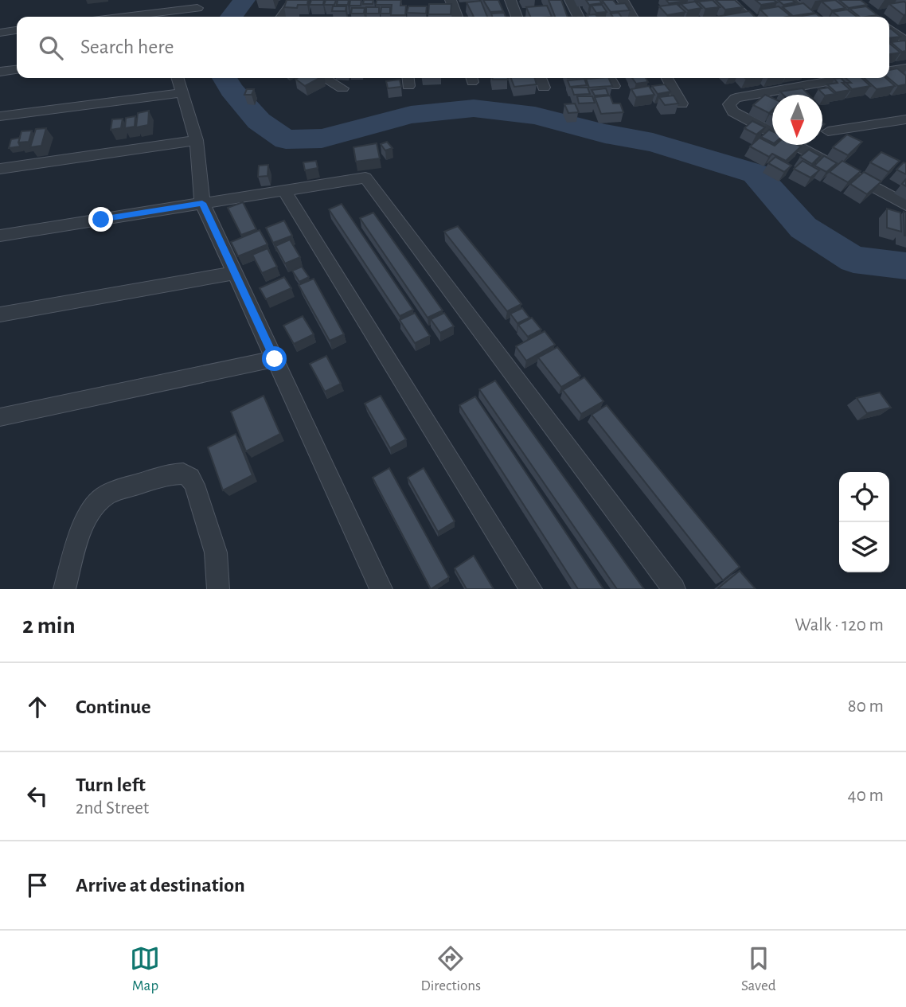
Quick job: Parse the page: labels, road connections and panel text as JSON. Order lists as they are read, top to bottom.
{
  "north": "bottom",
  "page": {
    "search": "Search here",
    "heading": ["2 min", "Walk · 120 m"],
    "list": [
      ["Continue", "80 m"],
      ["Turn left", "2nd Street", "40 m"],
      "Arrive at destination"
    ],
    "nav": ["Map", "Directions", "Saved"]
  }
}
